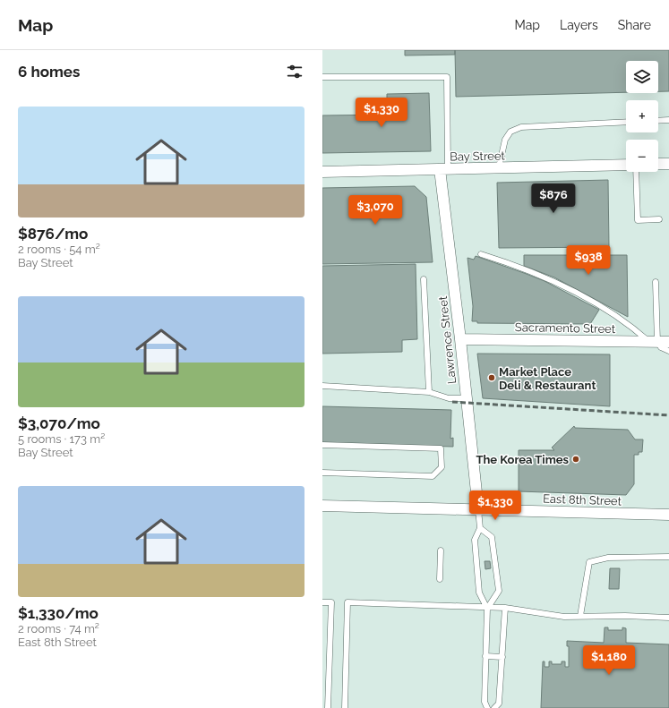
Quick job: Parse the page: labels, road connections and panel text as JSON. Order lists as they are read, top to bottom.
{
  "streets": {
    "street": [
      "Bay Street",
      "Sacramento Street",
      "Lawrence Street",
      "East 8th Street"
    ]
  },
  "crossings": [
    ["Bay Street", "Lawrence Street"],
    ["Sacramento Street", "Lawrence Street"],
    ["Lawrence Street", "East 8th Street"]
  ],
  "places": ["Market Place Deli & Restaurant", "The Korea Times"],
  "page": {
    "header": "Map",
    "nav": ["Map", "Layers", "Share"],
    "heading": "6 homes",
    "map_buttons": ["+", "−"],
    "list": [
      {
        "name": "$876/mo",
        "note": "2 rooms · 54 m² · Bay Street"
      },
      {
        "name": "$3,070/mo",
        "note": "5 rooms · 173 m² · Bay Street"
      },
      {
        "name": "$1,330/mo",
        "note": "2 rooms · 74 m² · East 8th Street"
      }
    ],
    "price": [
      "$1,330",
      "$876",
      "$3,070",
      "$938",
      "$1,330",
      "$1,180"
    ]
  }
}
